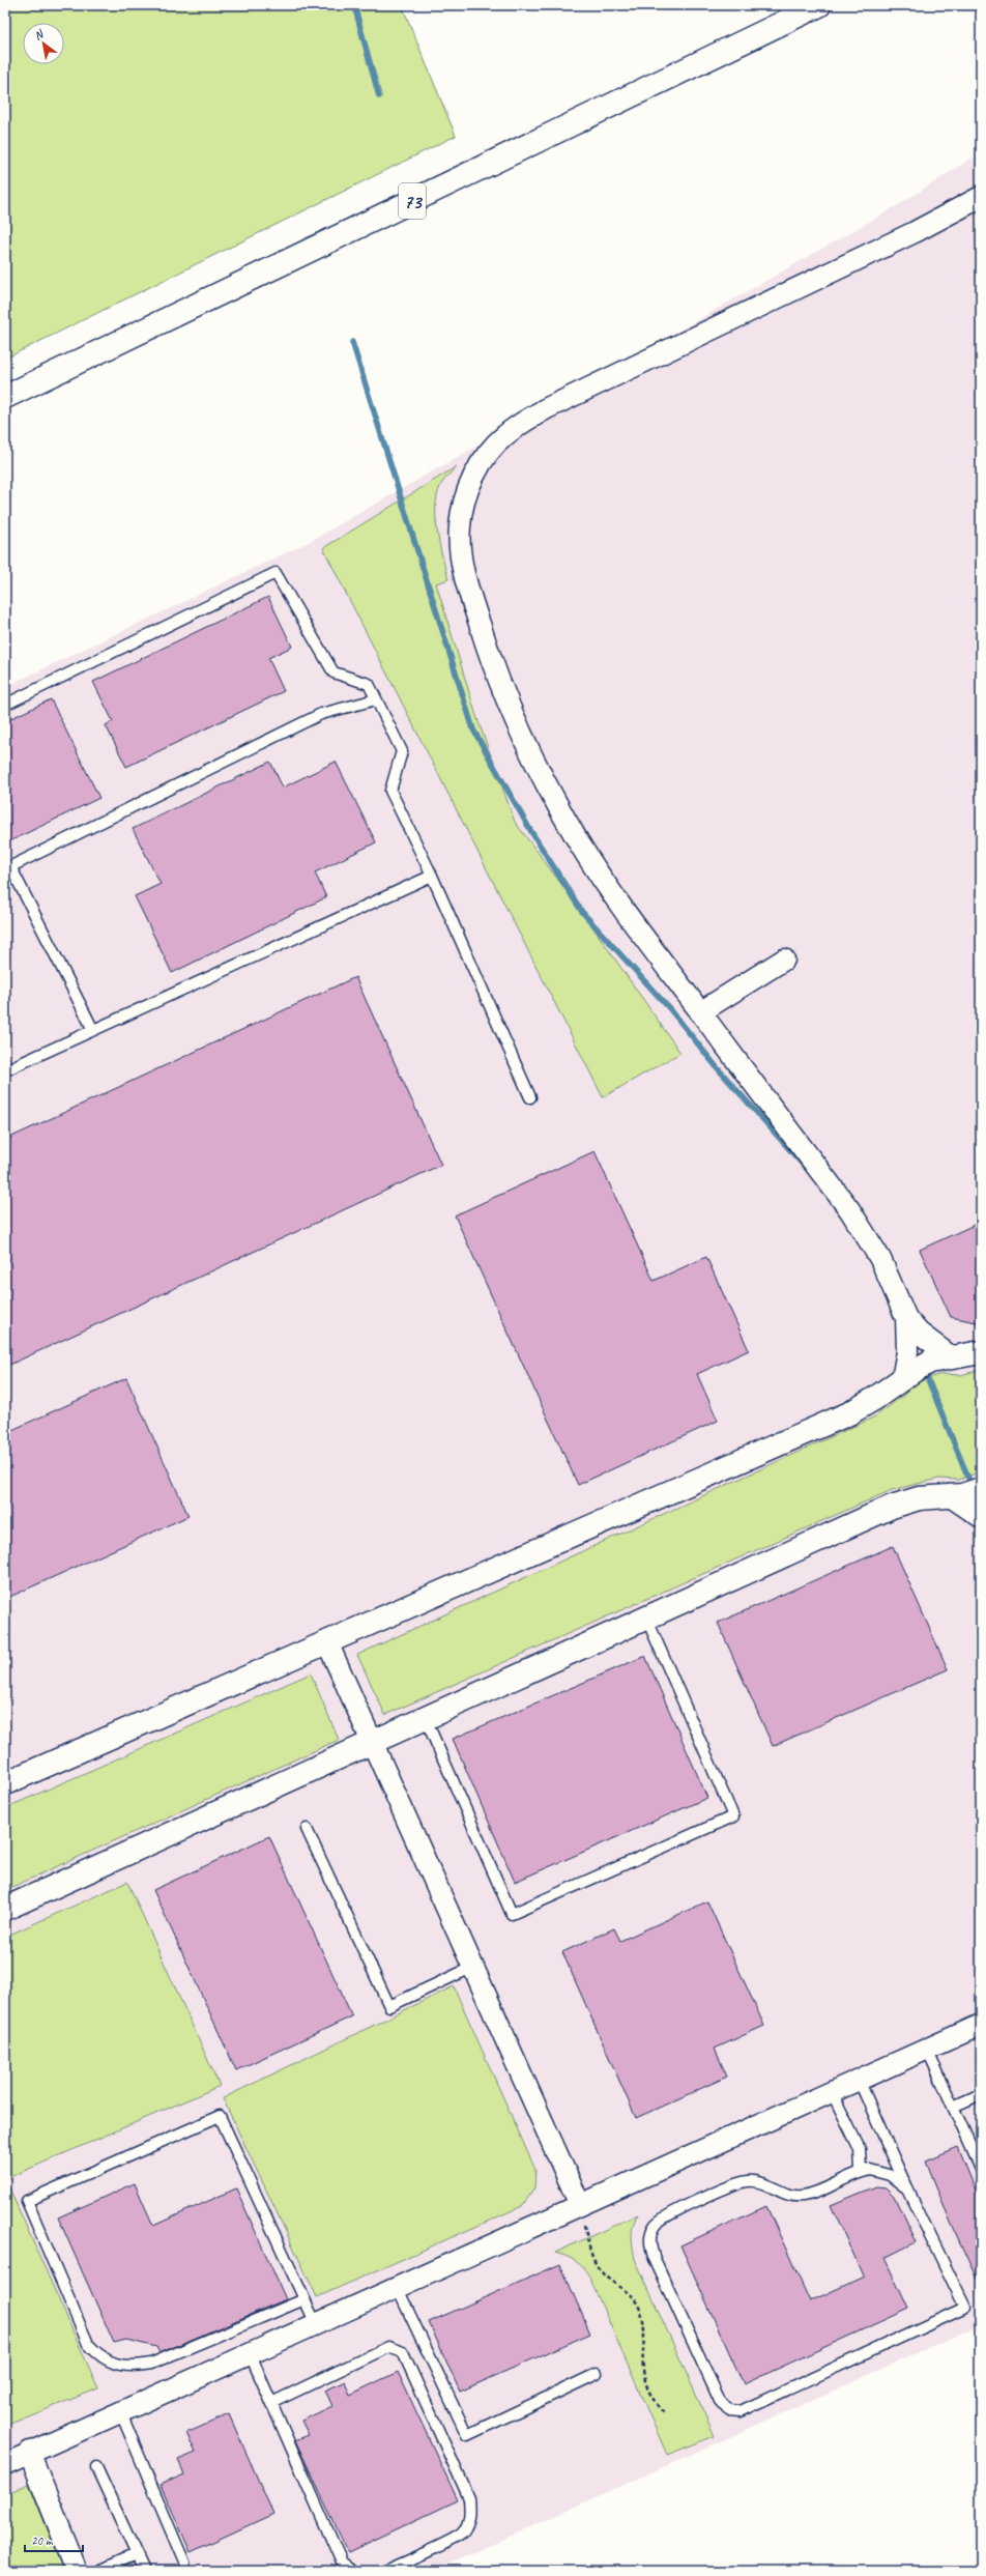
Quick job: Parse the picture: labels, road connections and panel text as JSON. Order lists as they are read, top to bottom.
{
  "streets": {
    "main road": ["73"]
  },
  "scale_bar": "20 m",
  "north": "top left"
}
